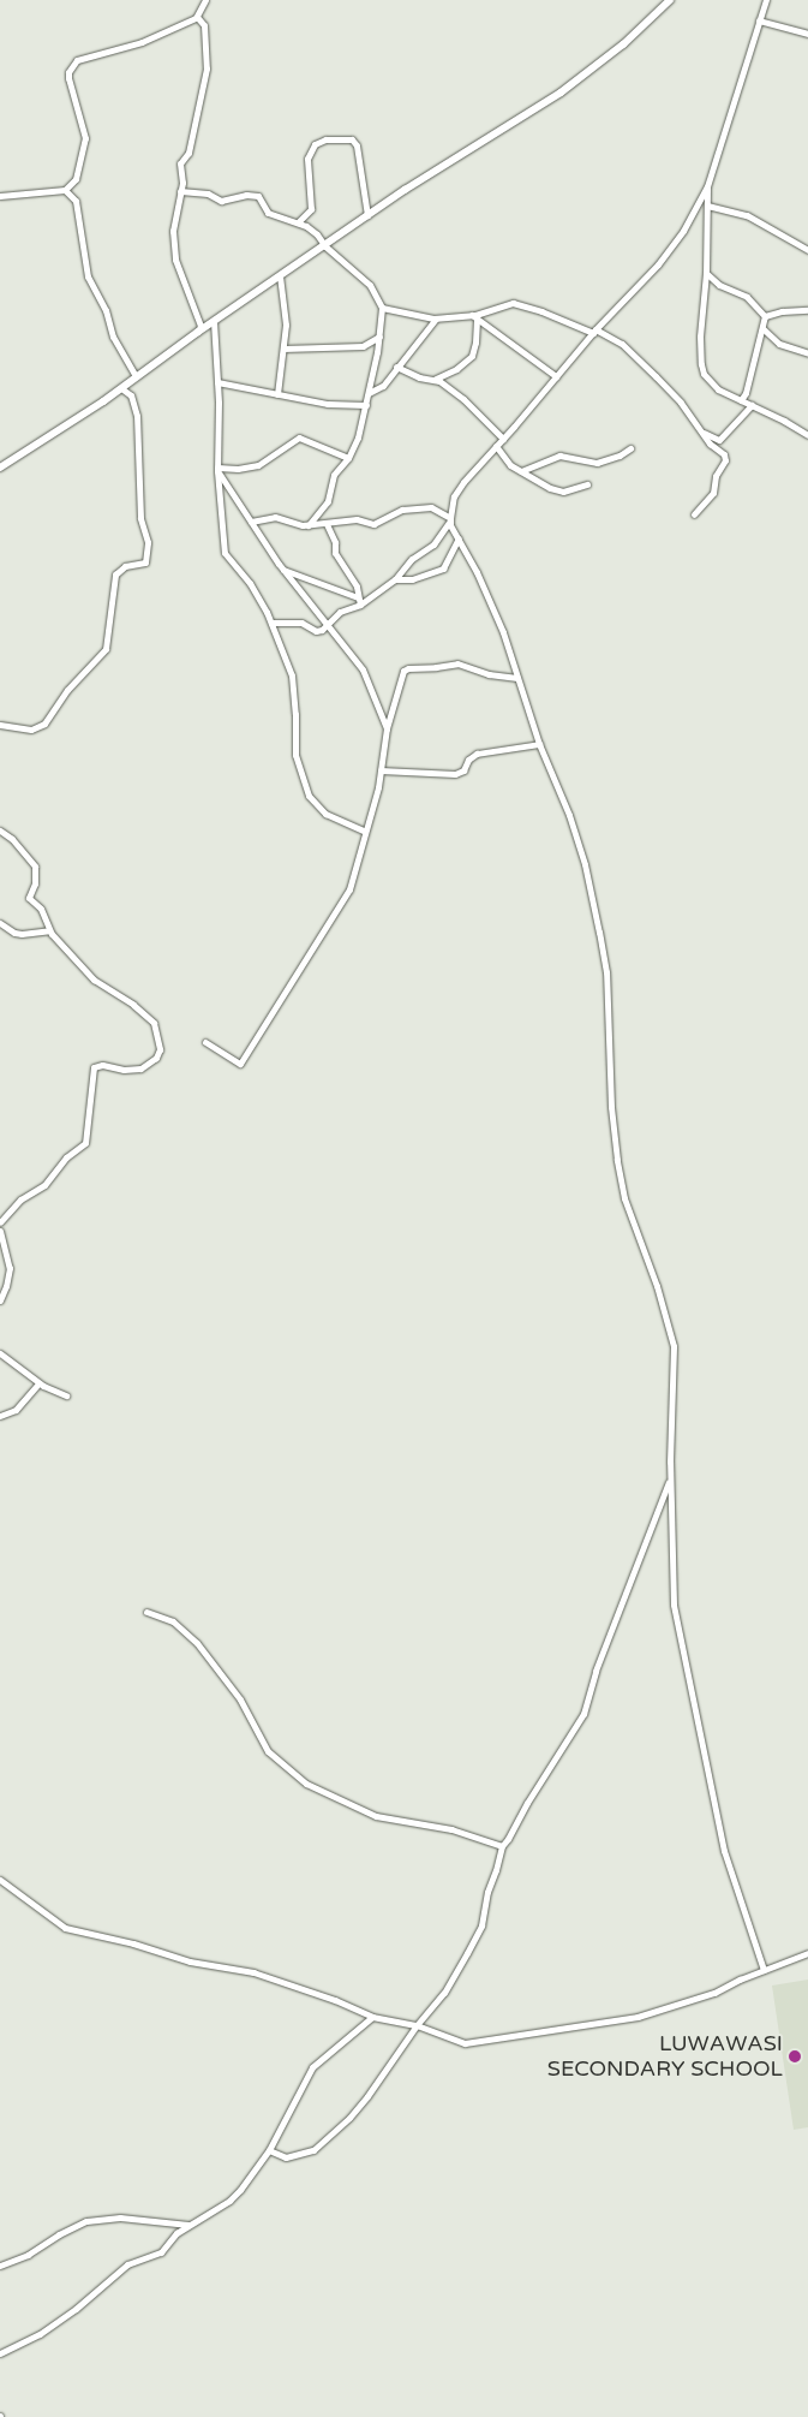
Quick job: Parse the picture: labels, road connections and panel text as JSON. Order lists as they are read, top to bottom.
{
  "places": ["LUWAWASI SECONDARY SCHOOL"]
}
